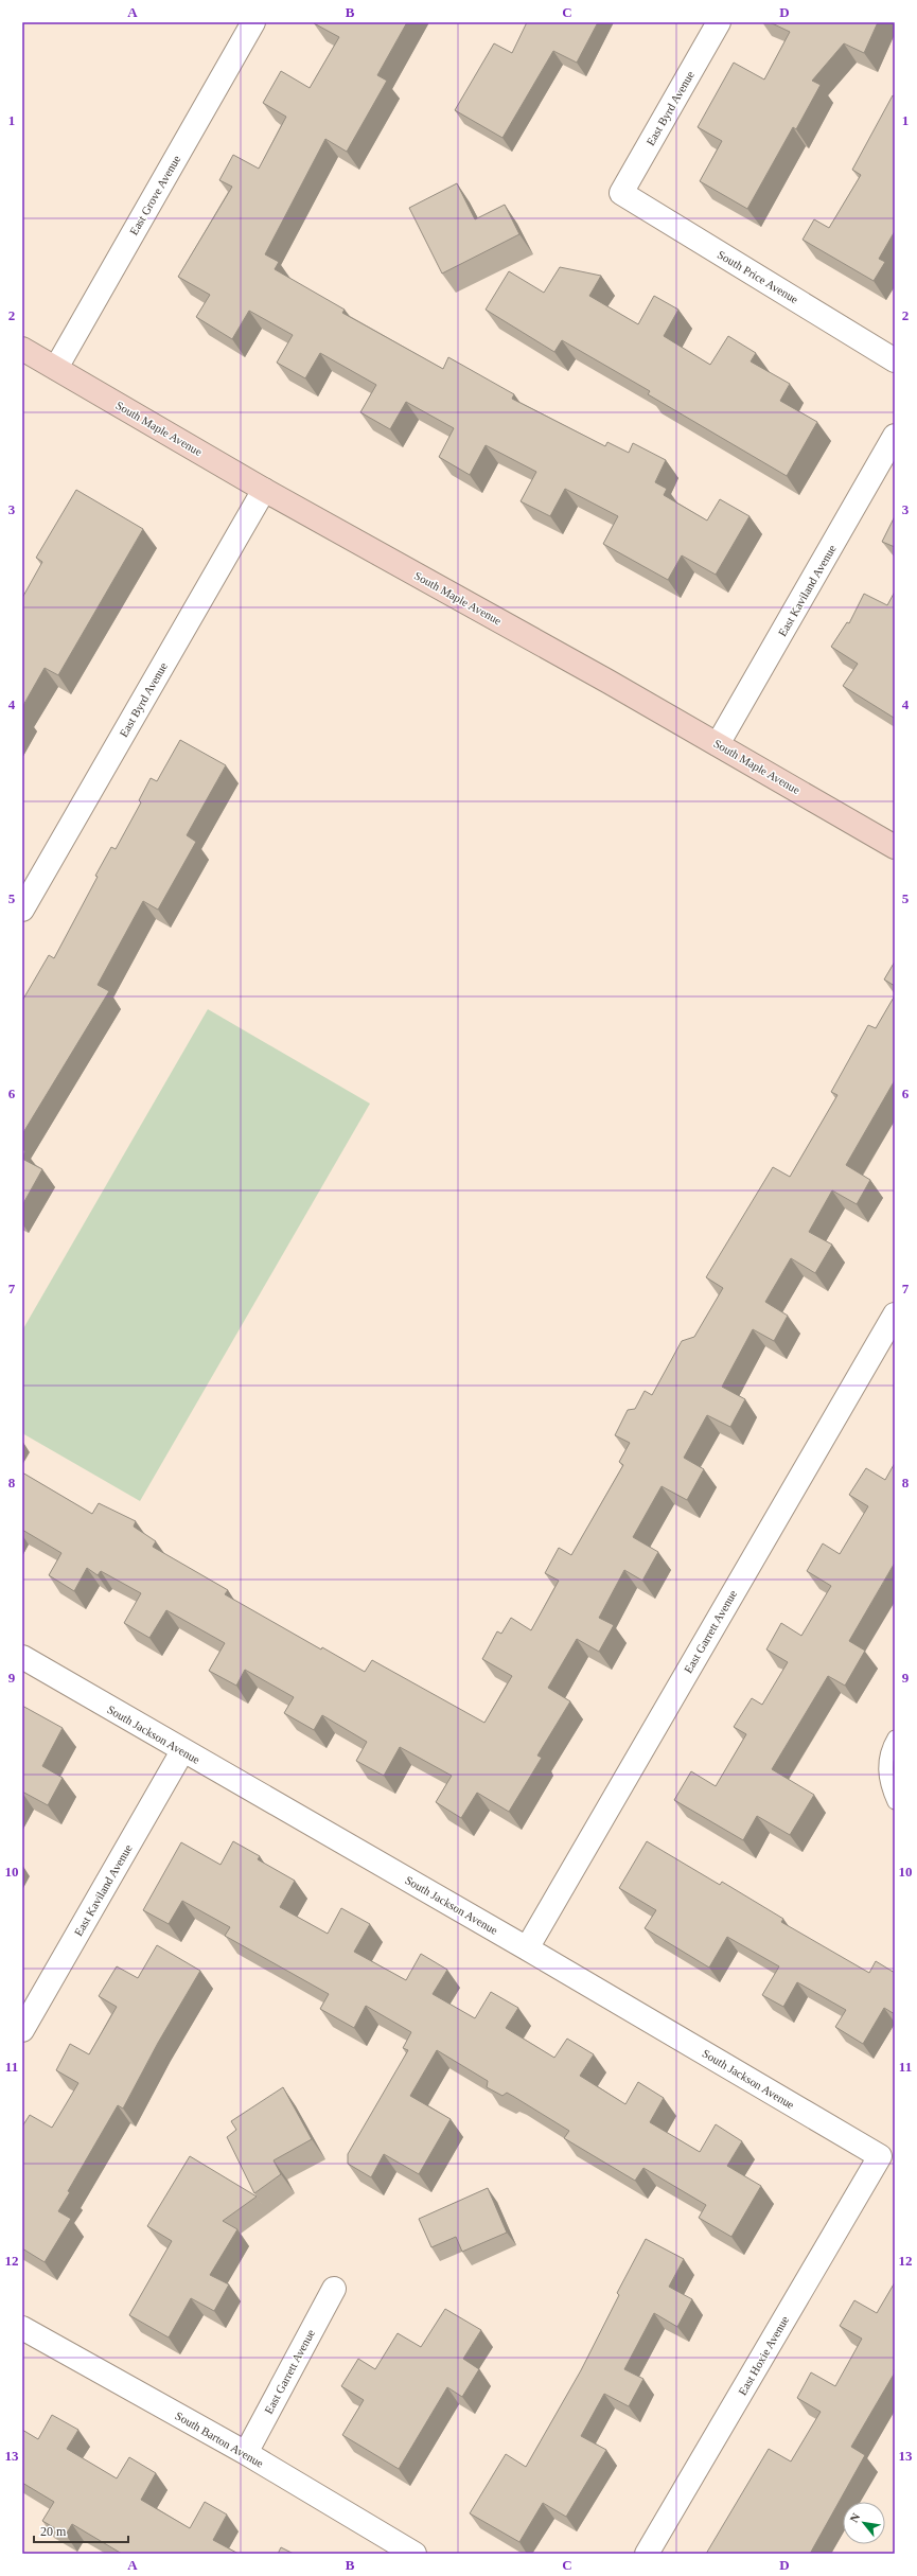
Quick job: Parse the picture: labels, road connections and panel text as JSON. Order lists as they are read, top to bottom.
{
  "streets": {
    "main road": ["South Maple Avenue"],
    "street": [
      "East Byrd Avenue",
      "East Grove Avenue",
      "South Price Avenue",
      "East Kaviland Avenue",
      "East Garrett Avenue",
      "South Jackson Avenue",
      "East Hoxie Avenue",
      "South Barton Avenue"
    ]
  },
  "crossings": [
    ["East Byrd Avenue", "South Price Avenue"],
    ["East Byrd Avenue", "South Maple Avenue"],
    ["East Grove Avenue", "South Maple Avenue"],
    ["South Maple Avenue", "East Kaviland Avenue"],
    ["East Kaviland Avenue", "South Jackson Avenue"],
    ["East Garrett Avenue", "South Jackson Avenue"],
    ["East Garrett Avenue", "South Barton Avenue"],
    ["South Jackson Avenue", "East Hoxie Avenue"]
  ],
  "scale_bar": "20 m",
  "north": "top left",
  "grid": {
    "columns": [
      "A",
      "B",
      "C",
      "D"
    ],
    "rows": [
      "1",
      "2",
      "3",
      "4",
      "5",
      "6",
      "7",
      "8",
      "9",
      "10",
      "11",
      "12",
      "13"
    ]
  }
}
